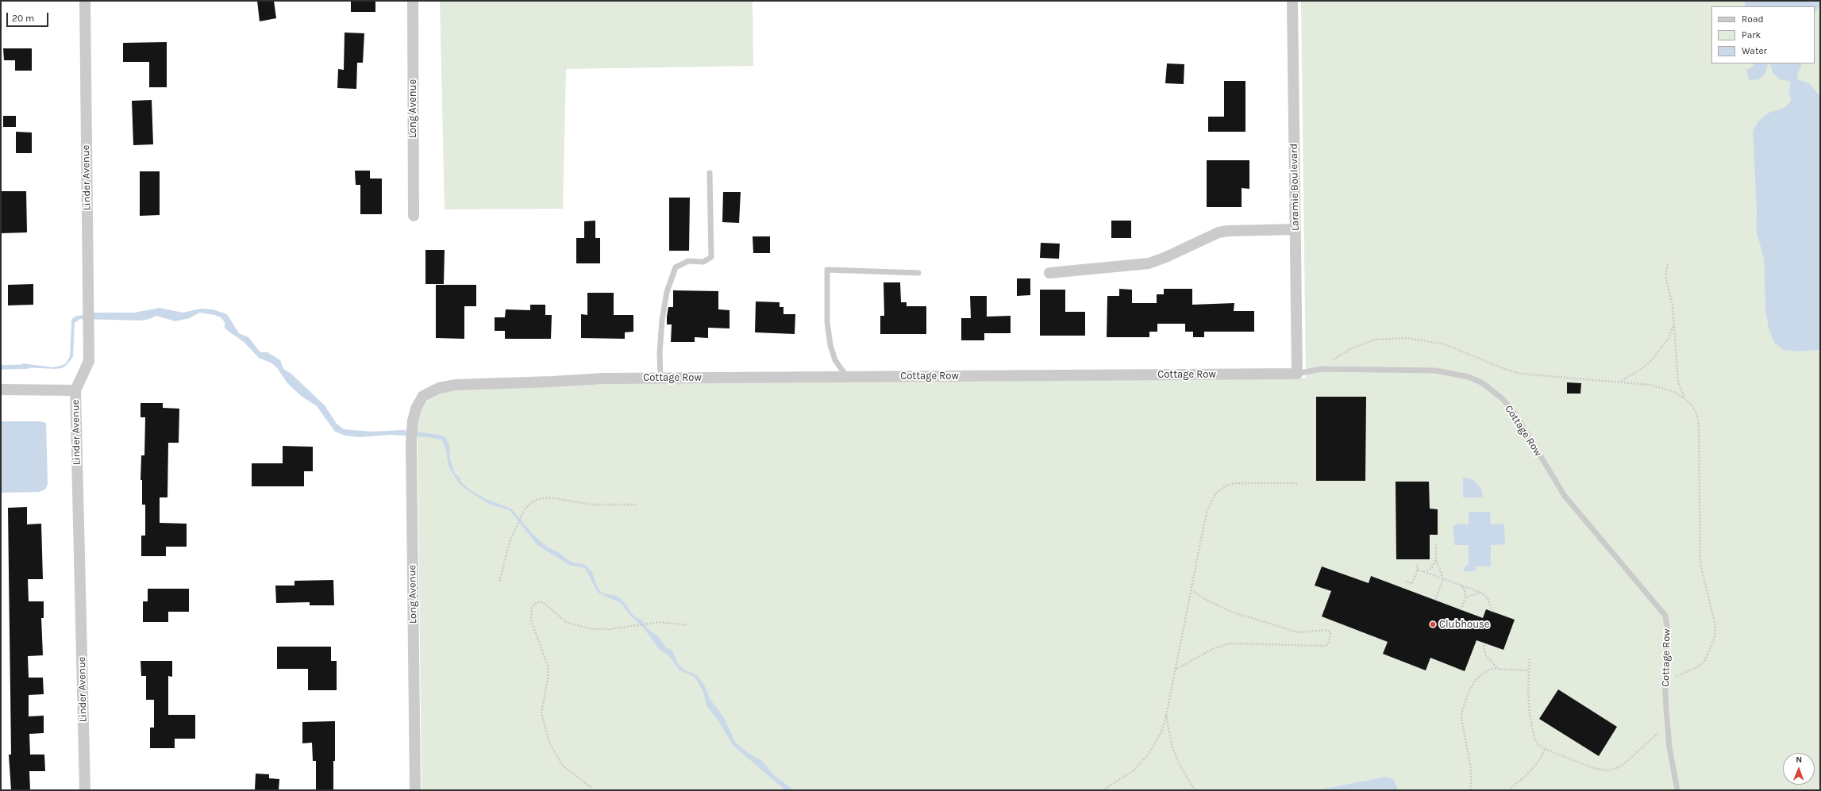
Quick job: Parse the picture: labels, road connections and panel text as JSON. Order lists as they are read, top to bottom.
{
  "streets": {
    "street": [
      "Long Avenue",
      "Linder Avenue",
      "Laramie Boulevard",
      "Cottage Row"
    ]
  },
  "crossings": [
    ["Long Avenue", "Cottage Row"],
    ["Laramie Boulevard", "Cottage Row"]
  ],
  "places": ["Clubhouse"],
  "legend": ["Road", "Park", "Water"],
  "scale_bar": "20 m",
  "north": "top"
}
